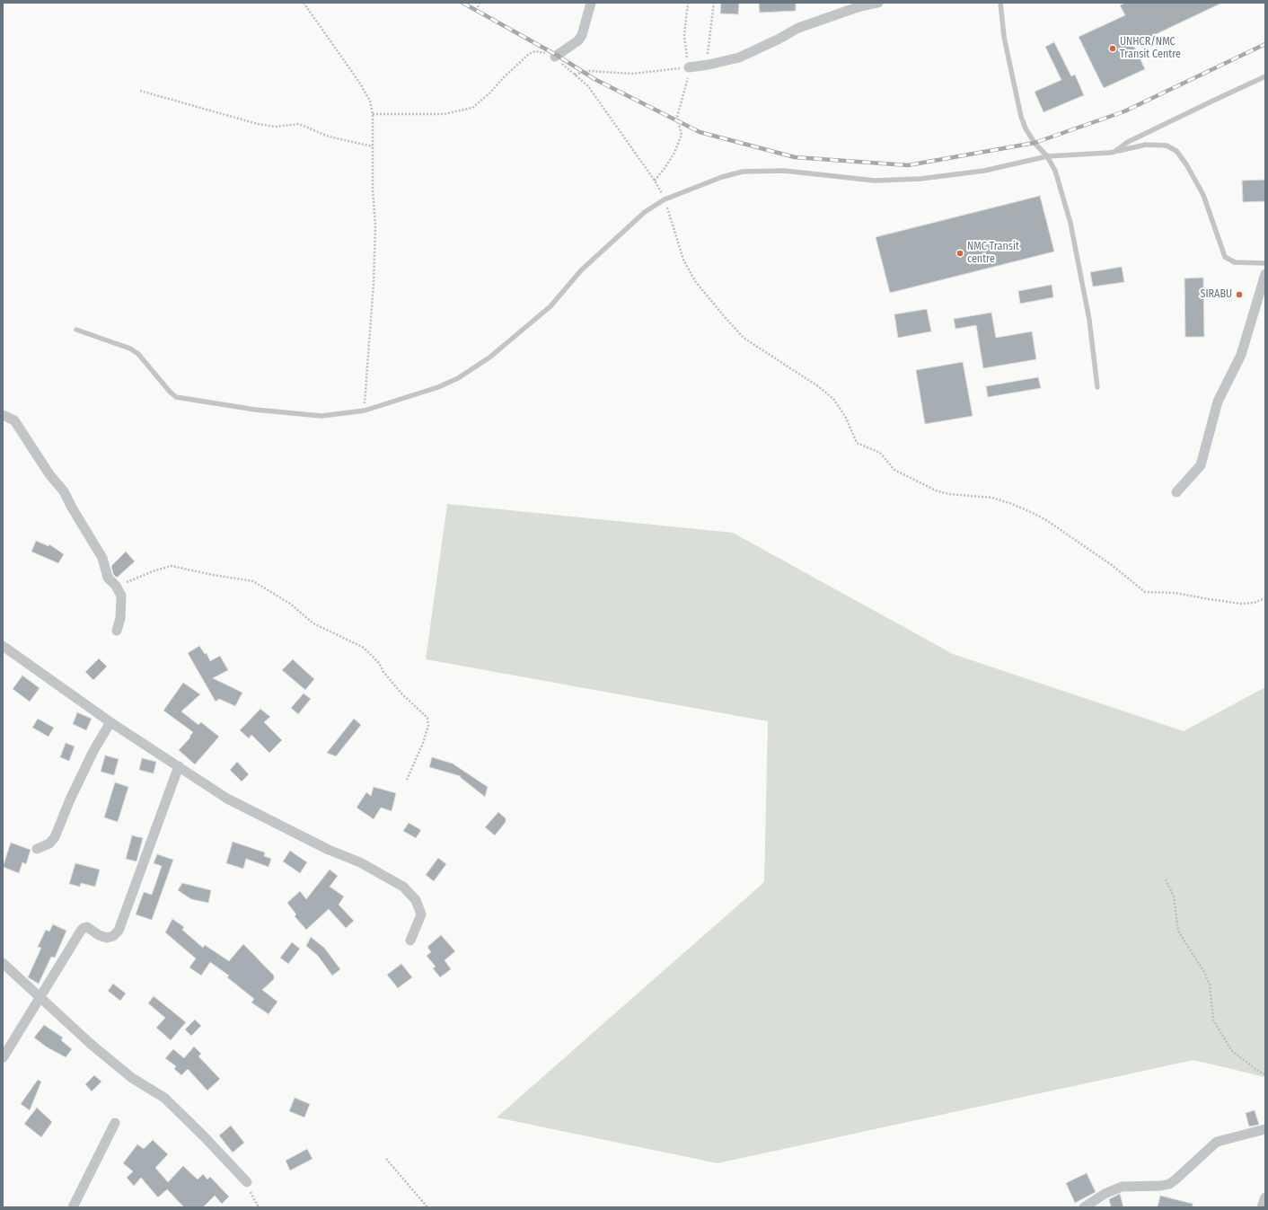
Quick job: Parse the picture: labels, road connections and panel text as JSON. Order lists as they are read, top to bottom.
{
  "places": ["UNHCR/NMC Transit Centre", "NMC Transit centre", "SIRABU"]
}
